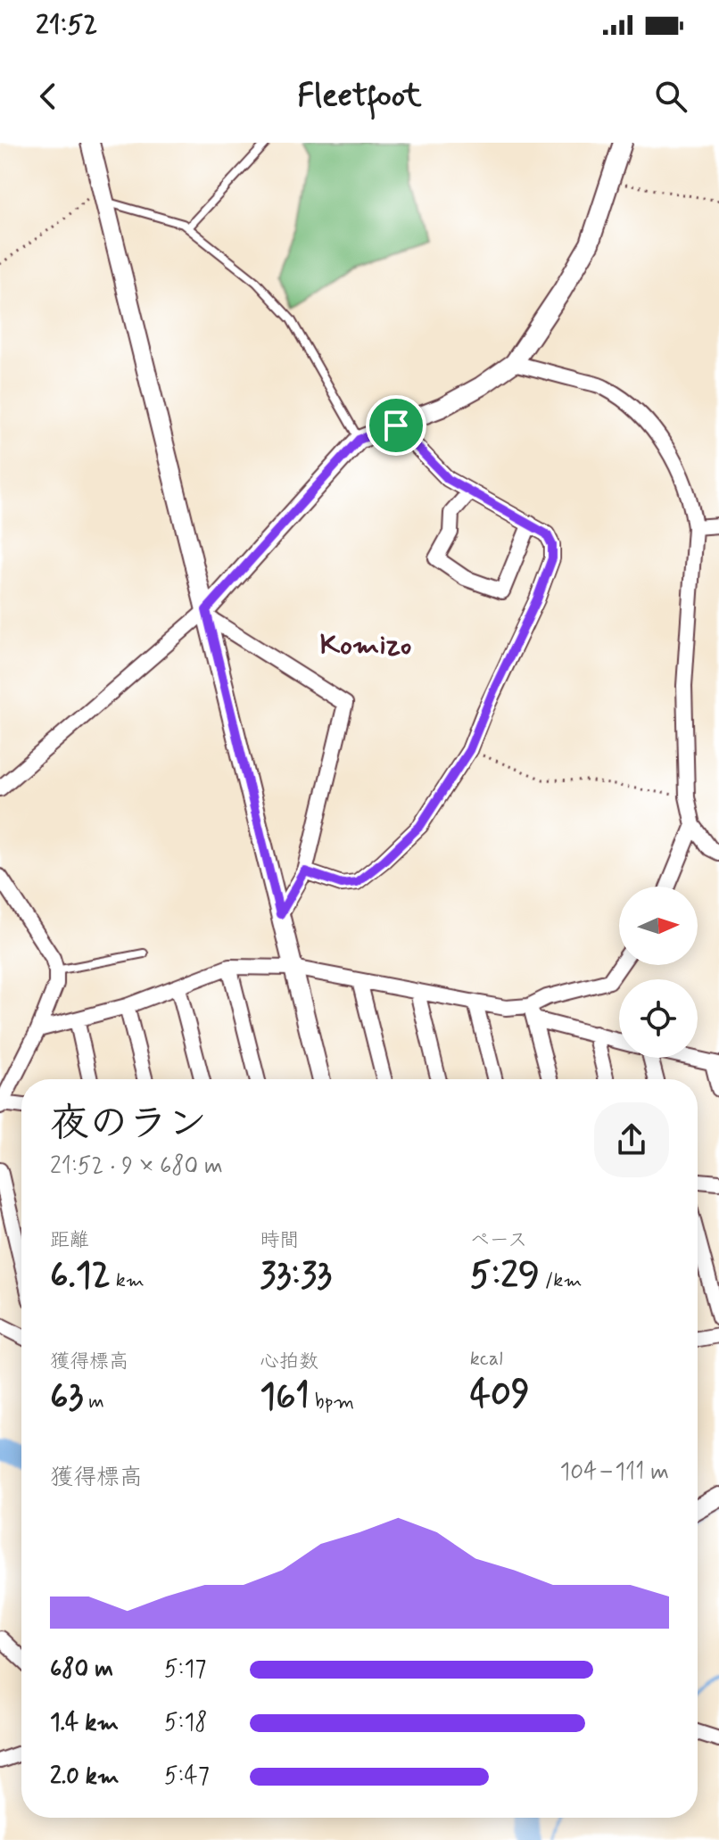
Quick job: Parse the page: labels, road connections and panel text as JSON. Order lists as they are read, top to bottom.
{
  "districts": ["Komizo"],
  "north": "right",
  "page": {
    "status": "21:52",
    "header": "Fleetfoot",
    "heading": ["夜のラン", "21:52 · 9 × 680 m"],
    "stats": [
      ["距離", "6.12 km"],
      ["時間", "33:33"],
      ["ペース", "5:29 /km"],
      ["獲得標高", "63 m"],
      ["心拍数", "161 bpm"],
      ["kcal", "409"]
    ],
    "chart": ["獲得標高", "104–111 m"],
    "list": [
      {
        "name": "680 m",
        "note": "5:17"
      },
      {
        "name": "1.4 km",
        "note": "5:18"
      },
      {
        "name": "2.0 km",
        "note": "5:47"
      }
    ]
  }
}
